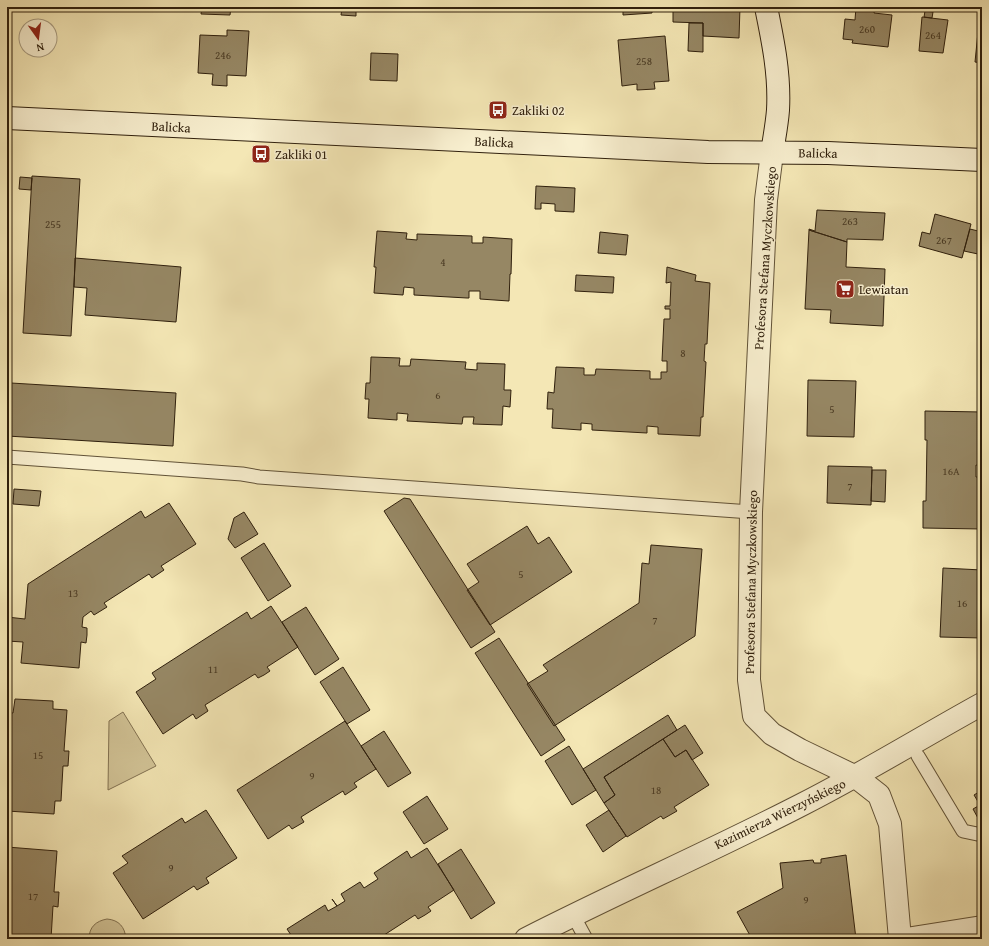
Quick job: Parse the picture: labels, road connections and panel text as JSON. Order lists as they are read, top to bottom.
{
  "streets": {
    "street": ["Balicka", "Profesora Stefana Myczkowskiego", "Kazimierza Wierzyńskiego"]
  },
  "crossings": [
    ["Balicka", "Profesora Stefana Myczkowskiego"],
    ["Profesora Stefana Myczkowskiego", "Kazimierza Wierzyńskiego"]
  ],
  "places": {
    "bus stop": ["Zakliki 02", "Zakliki 01"],
    "supermarket": ["Lewiatan"]
  },
  "house_numbers": [
    "260",
    "264",
    "246",
    "258",
    "263",
    "255",
    "267",
    "4",
    "8",
    "6",
    "5",
    "16A",
    "7",
    "5",
    "13",
    "16",
    "7",
    "11",
    "15",
    "9",
    "18",
    "9",
    "17",
    "9"
  ],
  "north": "bottom"
}
